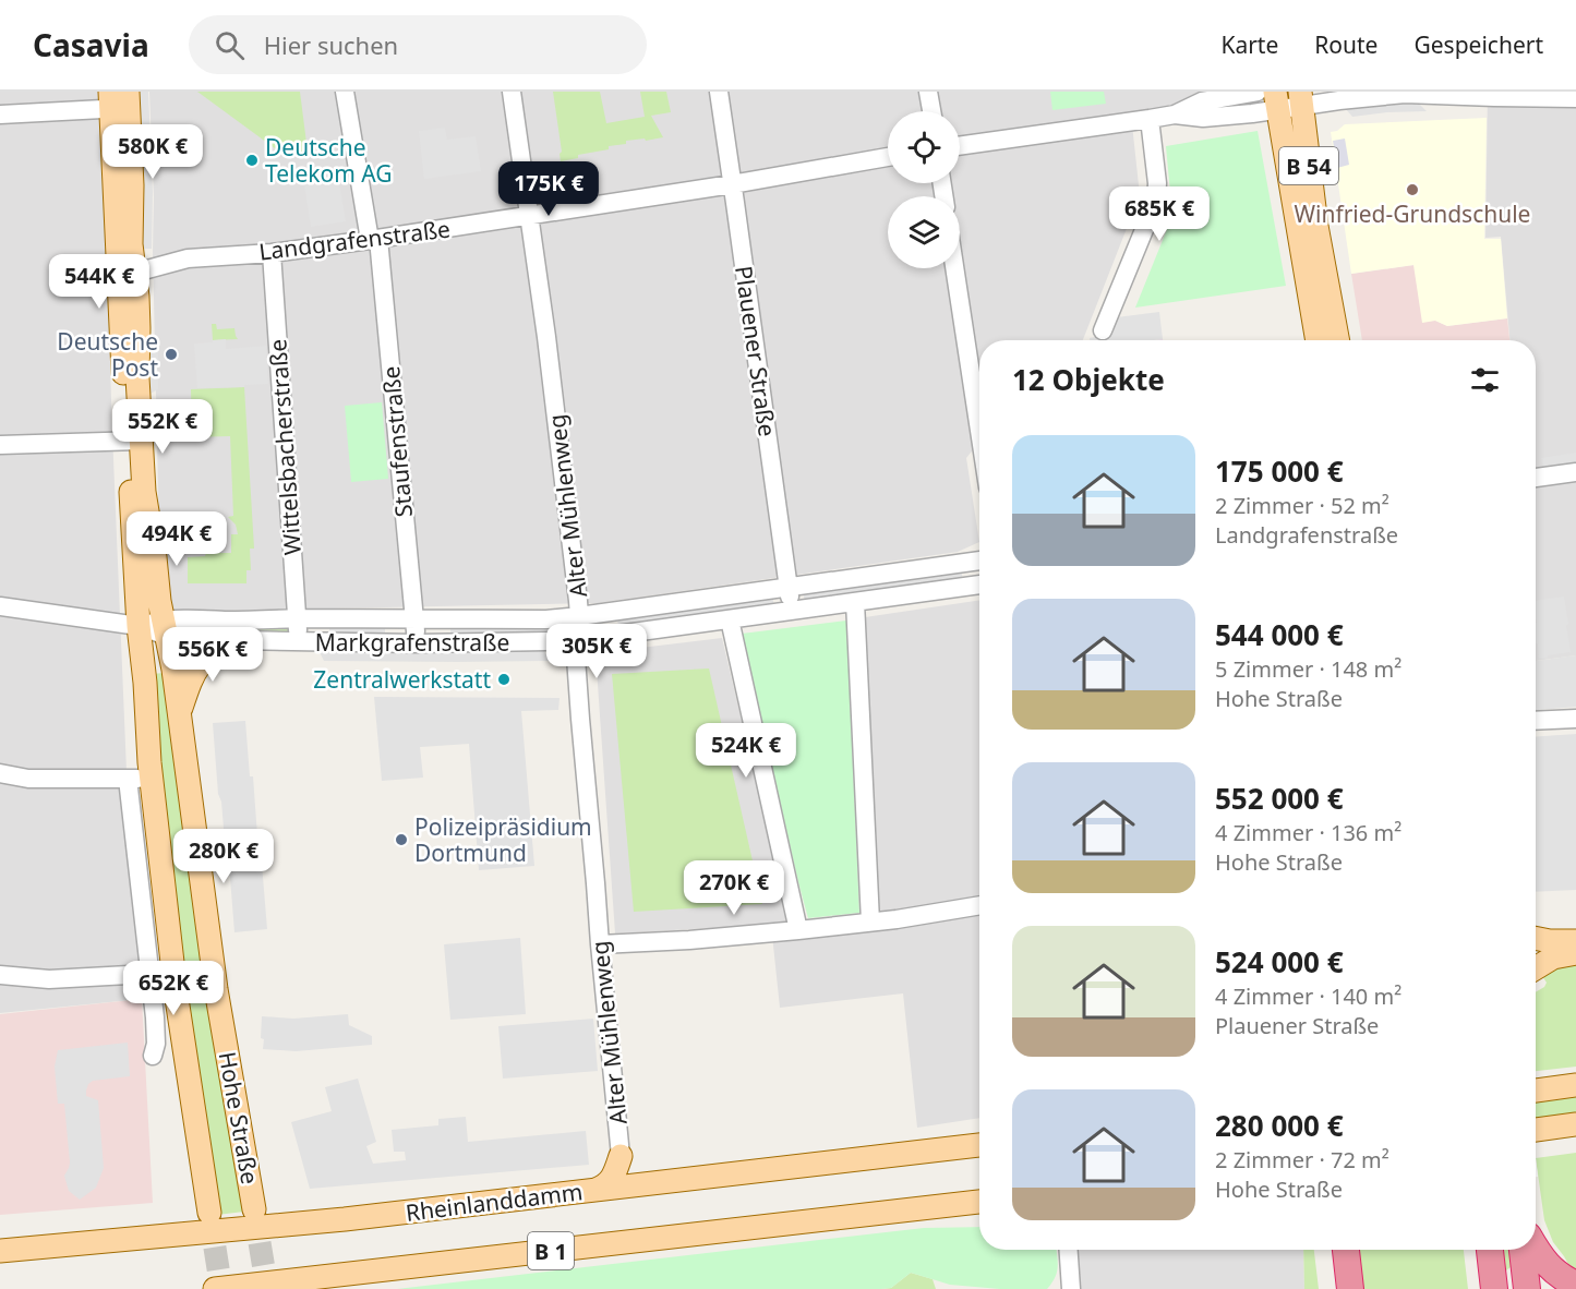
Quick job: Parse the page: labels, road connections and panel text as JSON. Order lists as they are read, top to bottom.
{
  "streets": {
    "main road": [
      "B 54",
      "Hohe Straße",
      "Rheinlanddamm",
      "B 1"
    ],
    "street": [
      "Landgrafenstraße",
      "Plauener Straße",
      "Staufenstraße",
      "Wittelsbacherstraße",
      "Alter Mühlenweg",
      "Markgrafenstraße"
    ]
  },
  "crossings": [
    ["Landgrafenstraße", "Plauener Straße"],
    ["Landgrafenstraße", "Staufenstraße"],
    ["Landgrafenstraße", "Wittelsbacherstraße"],
    ["Landgrafenstraße", "Alter Mühlenweg"],
    ["Landgrafenstraße", "Hohe Straße"],
    ["Plauener Straße", "Markgrafenstraße"],
    ["Staufenstraße", "Markgrafenstraße"],
    ["Wittelsbacherstraße", "Markgrafenstraße"],
    ["Alter Mühlenweg", "Markgrafenstraße"],
    ["Markgrafenstraße", "Hohe Straße"]
  ],
  "places": [
    "Deutsche Telekom AG",
    "Winfried-Grundschule",
    "Deutsche Post",
    "Zentralwerkstatt",
    "Polizeipräsidium Dortmund"
  ],
  "page": {
    "header": "Casavia",
    "search": "Hier suchen",
    "nav": ["Karte", "Route", "Gespeichert"],
    "price": [
      "580K €",
      "175K €",
      "685K €",
      "544K €",
      "552K €",
      "494K €",
      "305K €",
      "556K €",
      "524K €",
      "280K €",
      "270K €",
      "652K €"
    ],
    "heading": "12 Objekte",
    "list": [
      {
        "name": "175 000 €",
        "note": "2 Zimmer · 52 m² · Landgrafenstraße"
      },
      {
        "name": "544 000 €",
        "note": "5 Zimmer · 148 m² · Hohe Straße"
      },
      {
        "name": "552 000 €",
        "note": "4 Zimmer · 136 m² · Hohe Straße"
      },
      {
        "name": "524 000 €",
        "note": "4 Zimmer · 140 m² · Plauener Straße"
      },
      {
        "name": "280 000 €",
        "note": "2 Zimmer · 72 m² · Hohe Straße"
      }
    ]
  }
}
